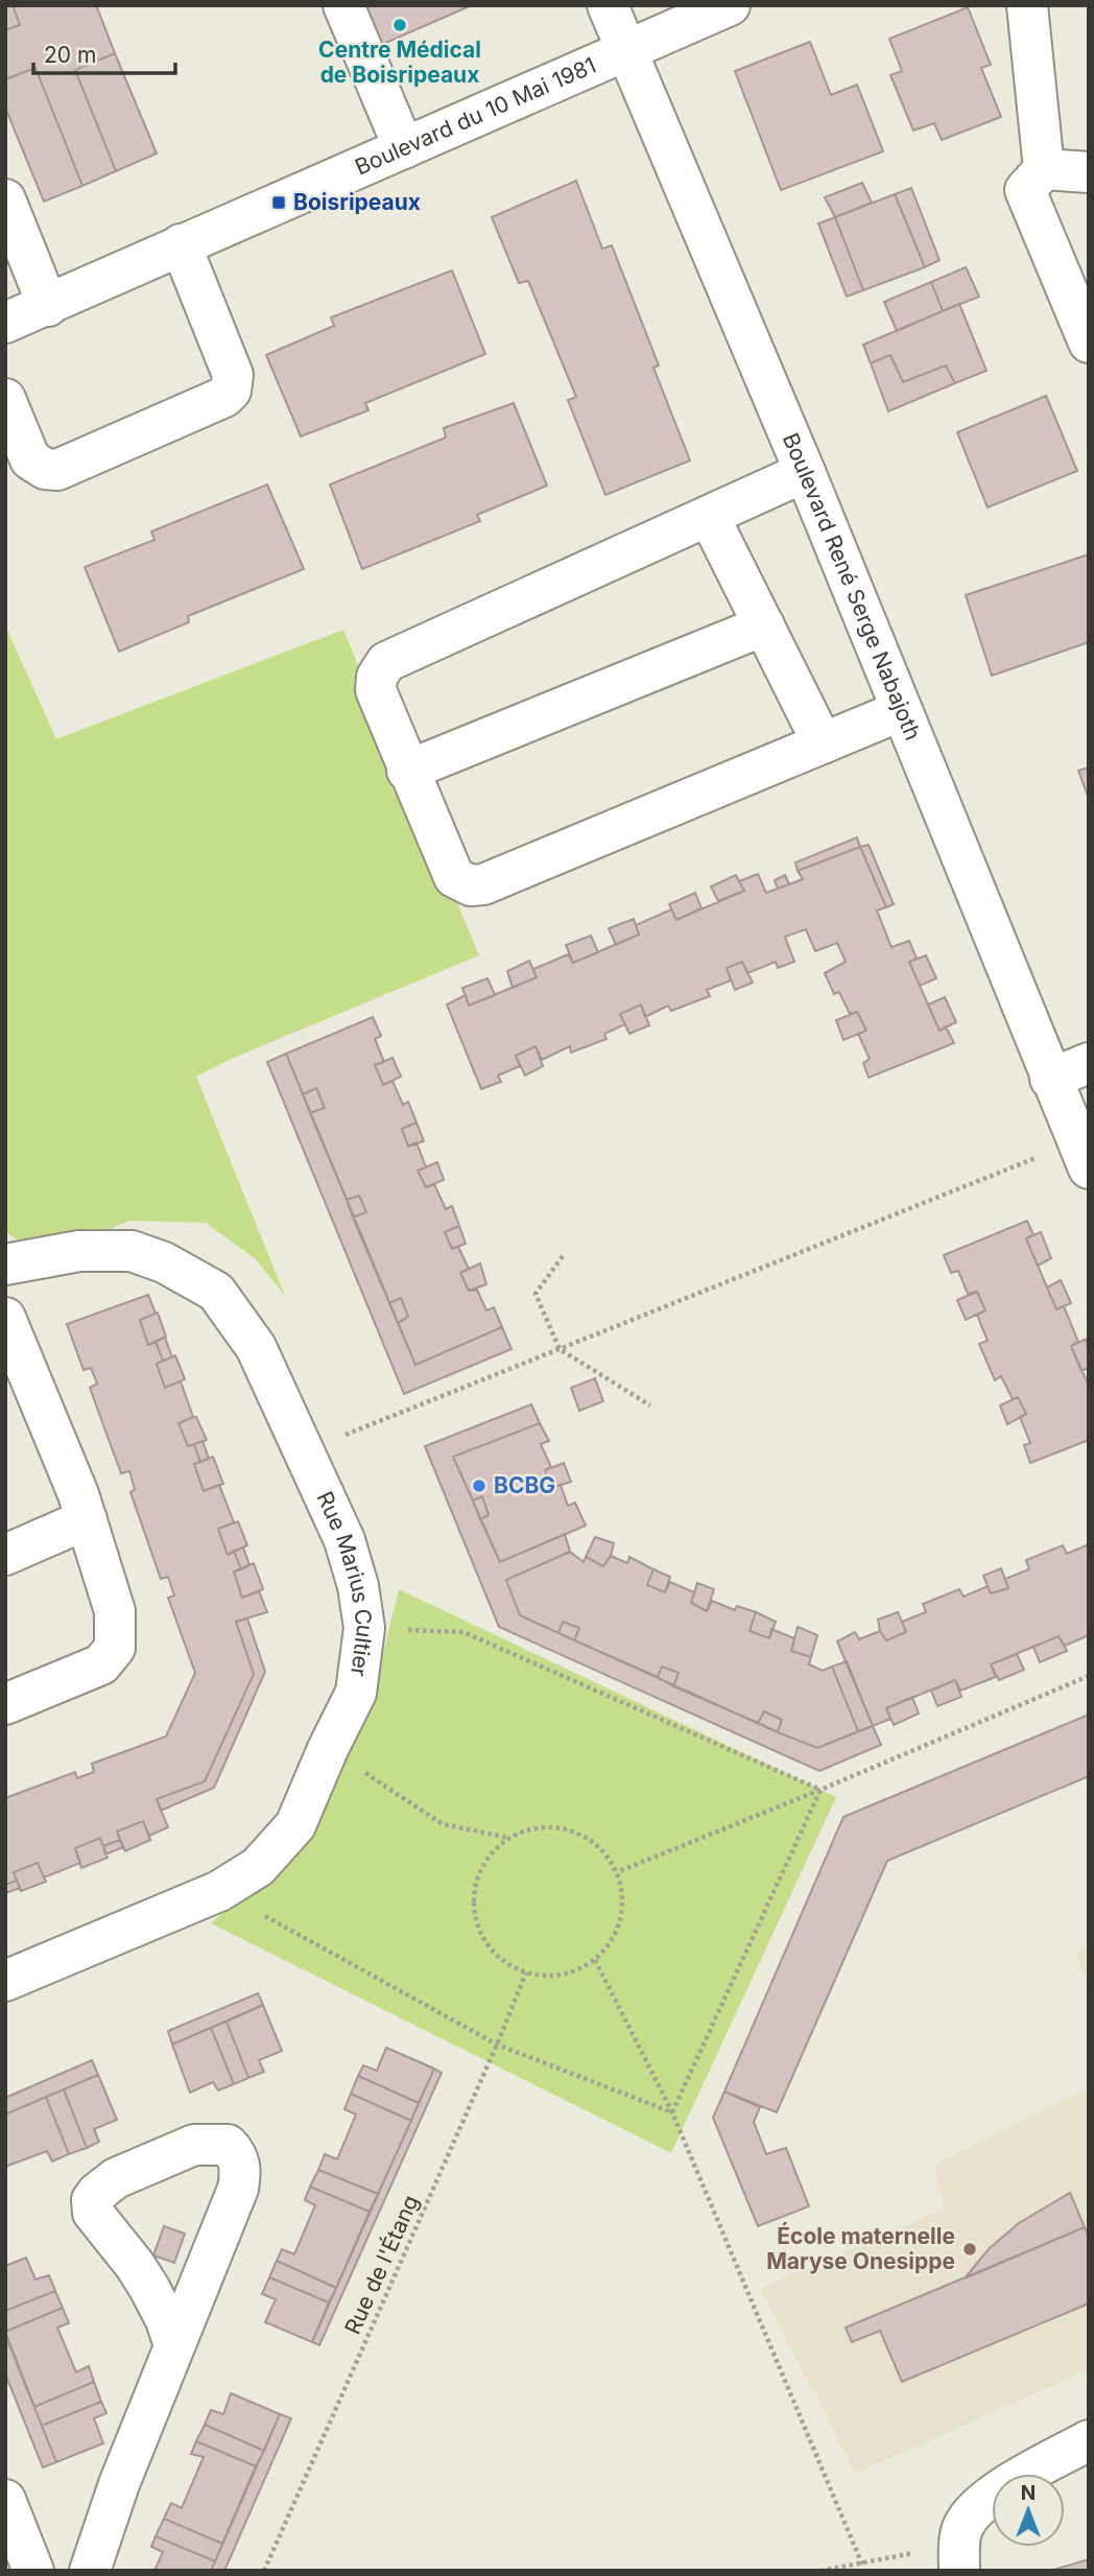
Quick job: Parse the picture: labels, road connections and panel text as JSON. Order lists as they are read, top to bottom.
{
  "streets": {
    "street": ["Boulevard du 10 Mai 1981", "Boulevard René Serge Nabajoth", "Rue Marius Cultier"],
    "path": ["Rue de l'Étang"]
  },
  "crossings": [
    ["Boulevard du 10 Mai 1981", "Boulevard René Serge Nabajoth"]
  ],
  "places": {
    "other": ["Centre Médical de Boisripeaux", "BCBG", "École maternelle Maryse Onesippe"],
    "transit": ["Boisripeaux"]
  },
  "scale_bar": "20 m",
  "north": "top"
}
